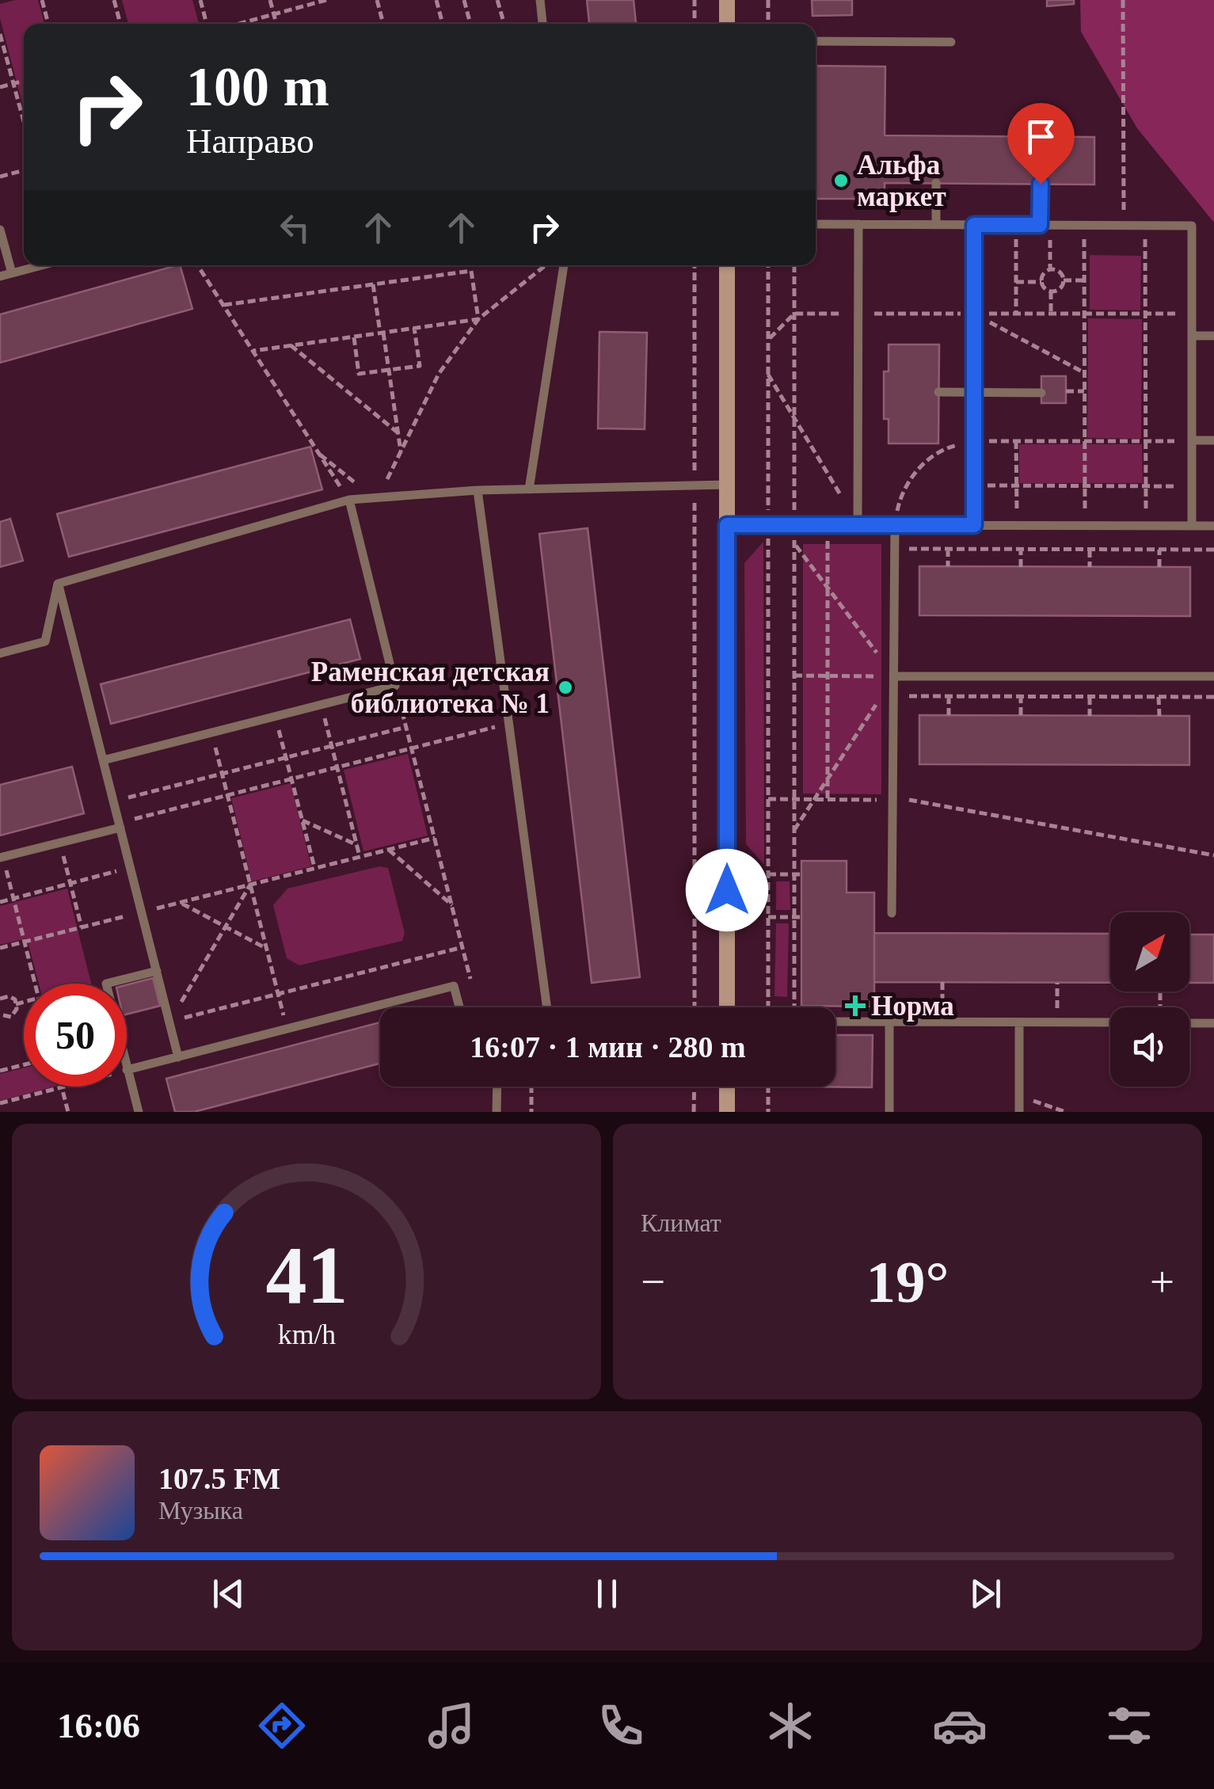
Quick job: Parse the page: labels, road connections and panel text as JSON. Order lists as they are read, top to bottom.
{
  "places": {
    "other": ["Альфа маркет", "Раменская детская библиотека № 1"],
    "health": ["Норма"]
  },
  "north": "top right",
  "page": {
    "turn": ["100 m", "Направо"],
    "limit": "50",
    "trip": "16:07 · 1 мин · 280 m",
    "tile": "Климат",
    "heat": ["−", "19°", "+"],
    "song": ["107.5 FM", "Музыка"],
    "tabs": "16:06",
    "gauge": ["41", "km/h"]
  }
}
